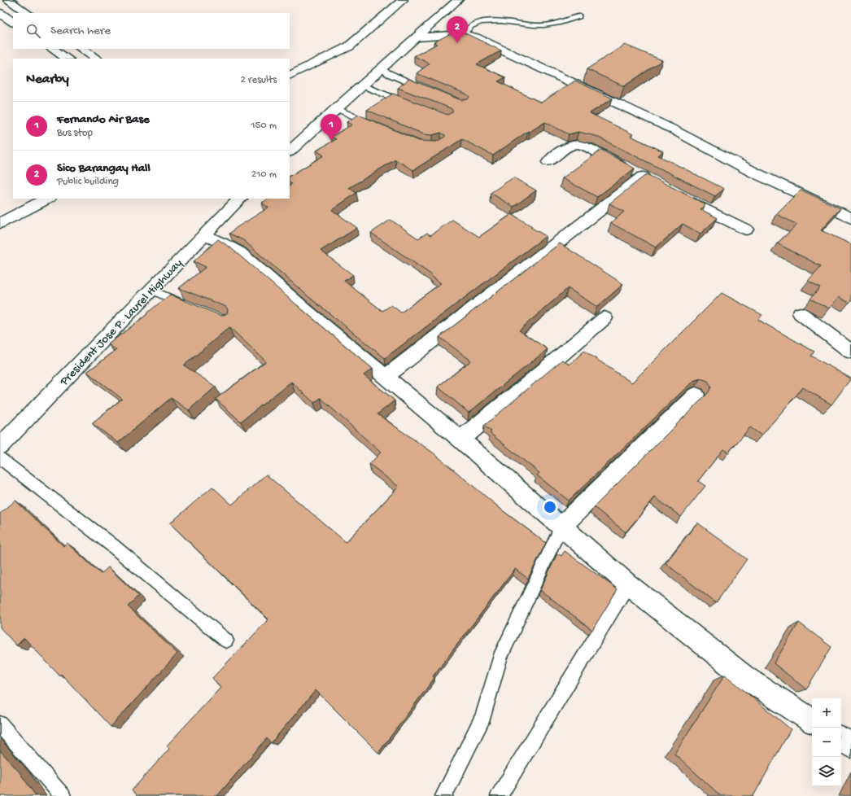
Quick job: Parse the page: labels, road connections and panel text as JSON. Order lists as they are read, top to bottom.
{
  "streets": {
    "main road": ["President Jose P. Laurel Highway"]
  },
  "page": {
    "search": "Search here",
    "pins": ["2", "1"],
    "heading": ["Nearby", "2 results"],
    "list": [
      {
        "mark": "1",
        "name": "Fernando Air Base",
        "note": "Bus stop",
        "value": "150 m"
      },
      {
        "mark": "2",
        "name": "Sico Barangay Hall",
        "note": "Public building",
        "value": "210 m"
      }
    ],
    "map_buttons": ["+", "−"]
  }
}
